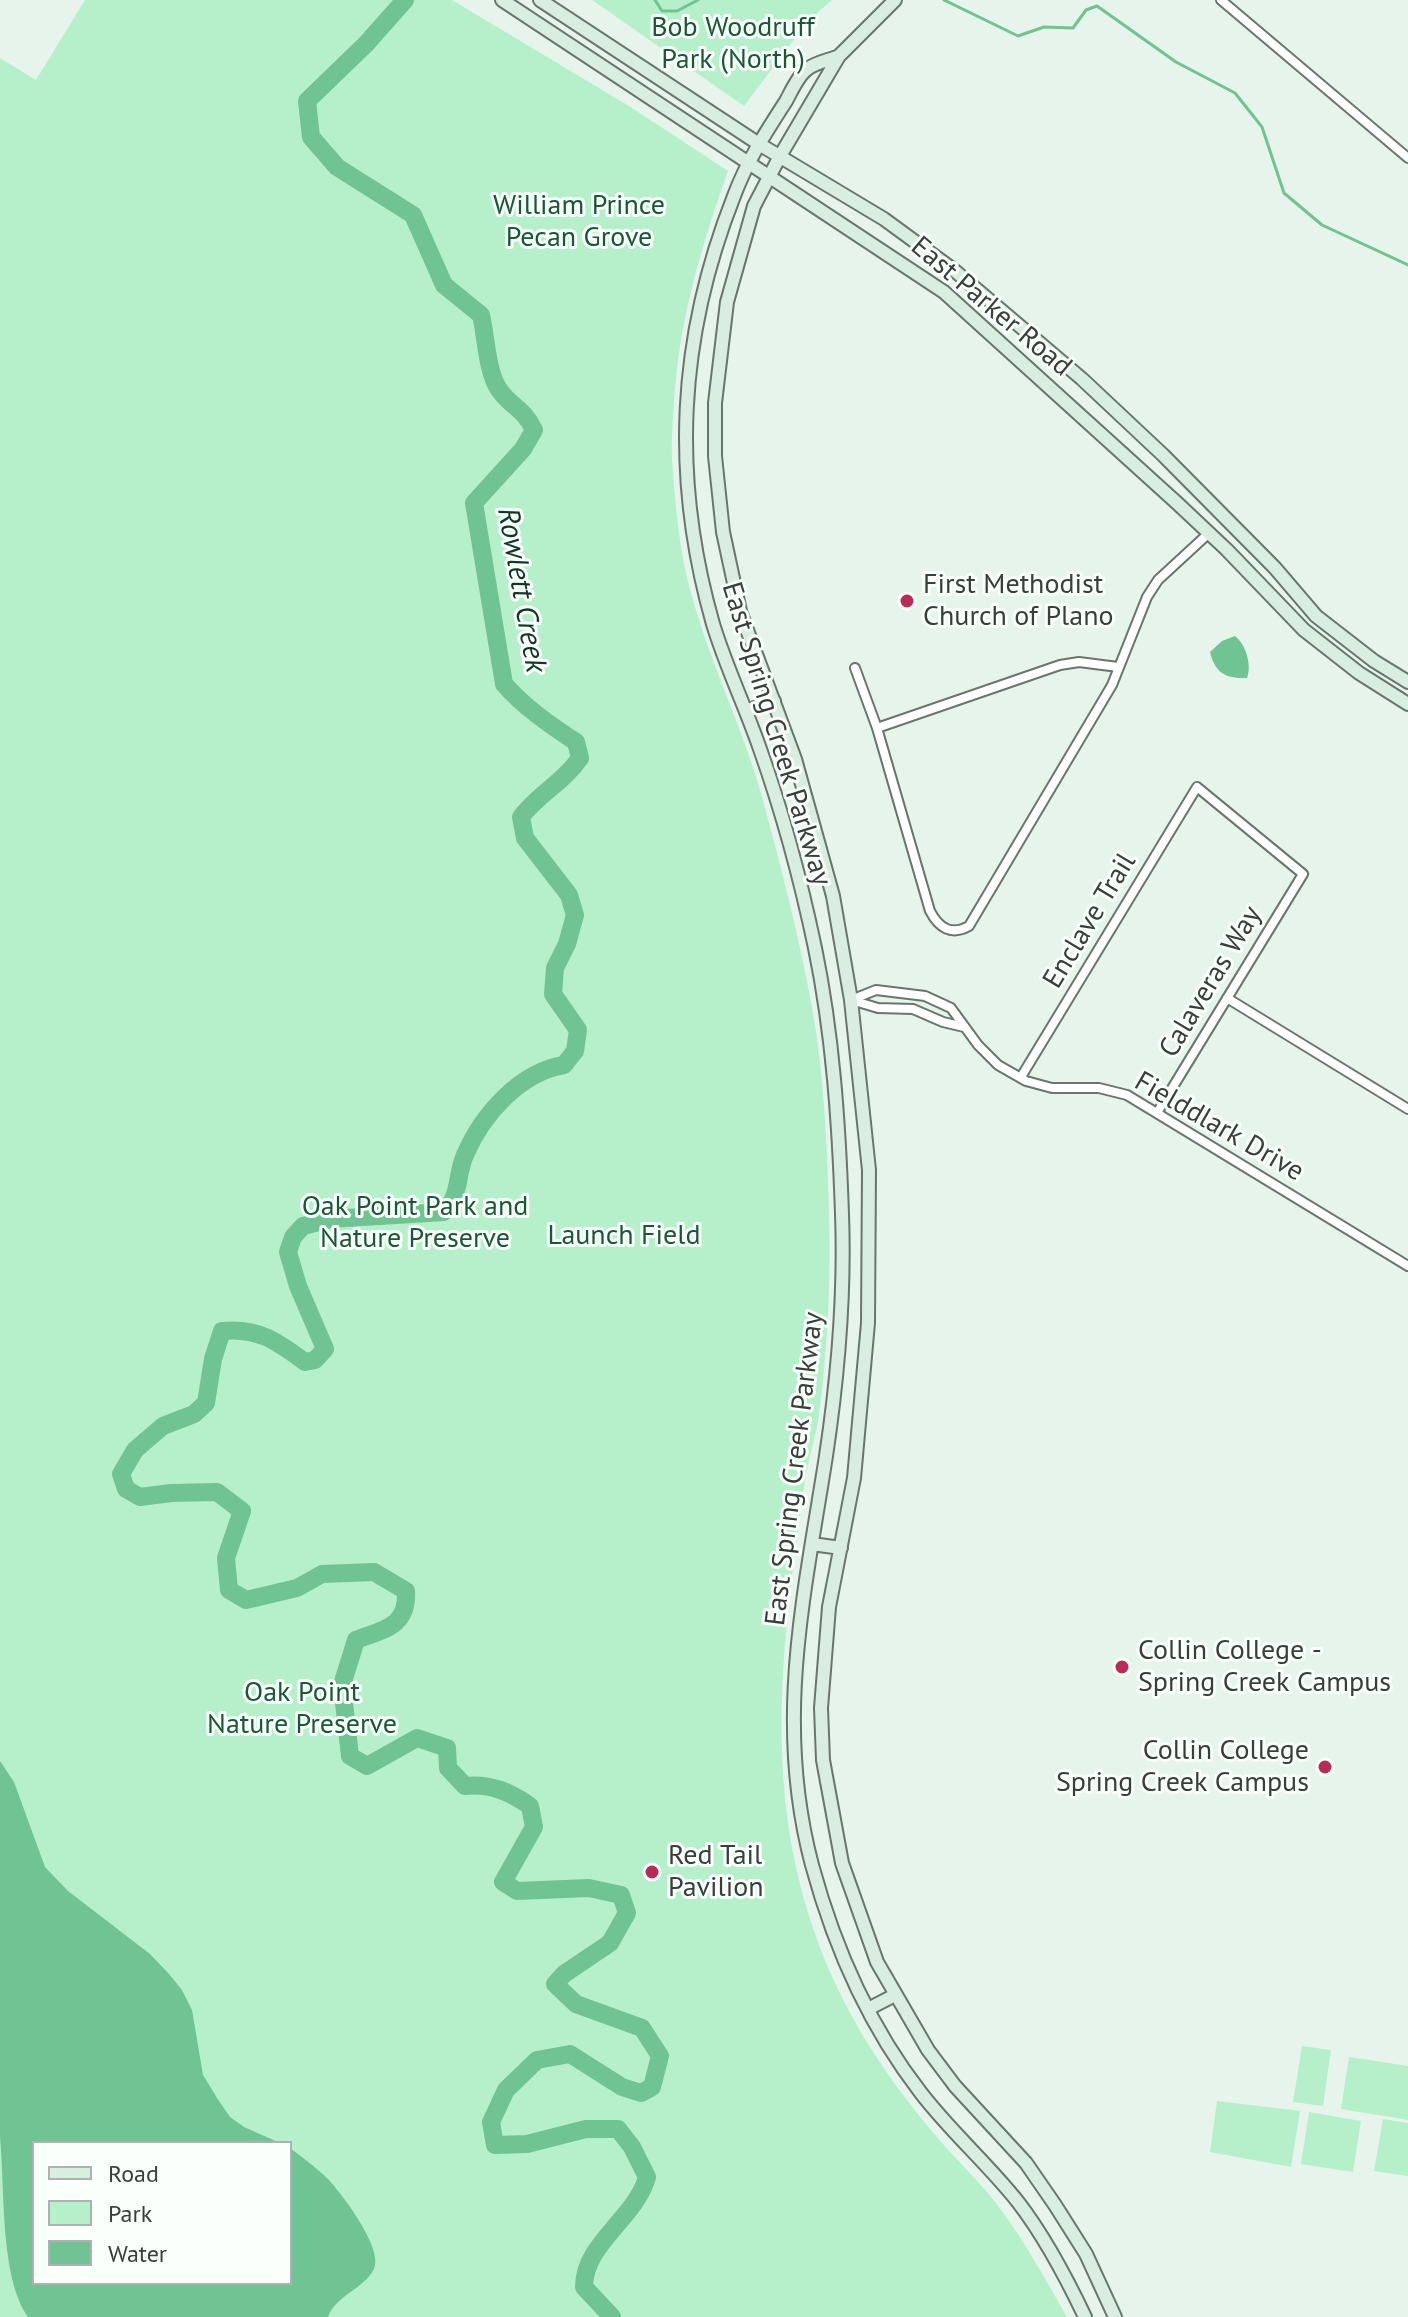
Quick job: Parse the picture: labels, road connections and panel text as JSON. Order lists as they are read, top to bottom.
{
  "streets": {
    "main road": ["East Parker Road", "East Spring Creek Parkway"],
    "street": ["Enclave Trail", "Calaveras Way", "Fielddlark Drive"]
  },
  "crossings": [
    ["East Parker Road", "East Spring Creek Parkway"],
    ["East Spring Creek Parkway", "Fielddlark Drive"],
    ["Enclave Trail", "Calaveras Way"],
    ["Enclave Trail", "Fielddlark Drive"],
    ["Calaveras Way", "Fielddlark Drive"]
  ],
  "water": ["Rowlett Creek"],
  "parks": [
    "Bob Woodruff Park (North)",
    "William Prince Pecan Grove",
    "Oak Point Park and Nature Preserve",
    "Launch Field",
    "Oak Point Nature Preserve"
  ],
  "places": [
    "First Methodist Church of Plano",
    "Collin College - Spring Creek Campus",
    "Collin College Spring Creek Campus",
    "Red Tail Pavilion"
  ],
  "legend": ["Road", "Park", "Water"]
}
